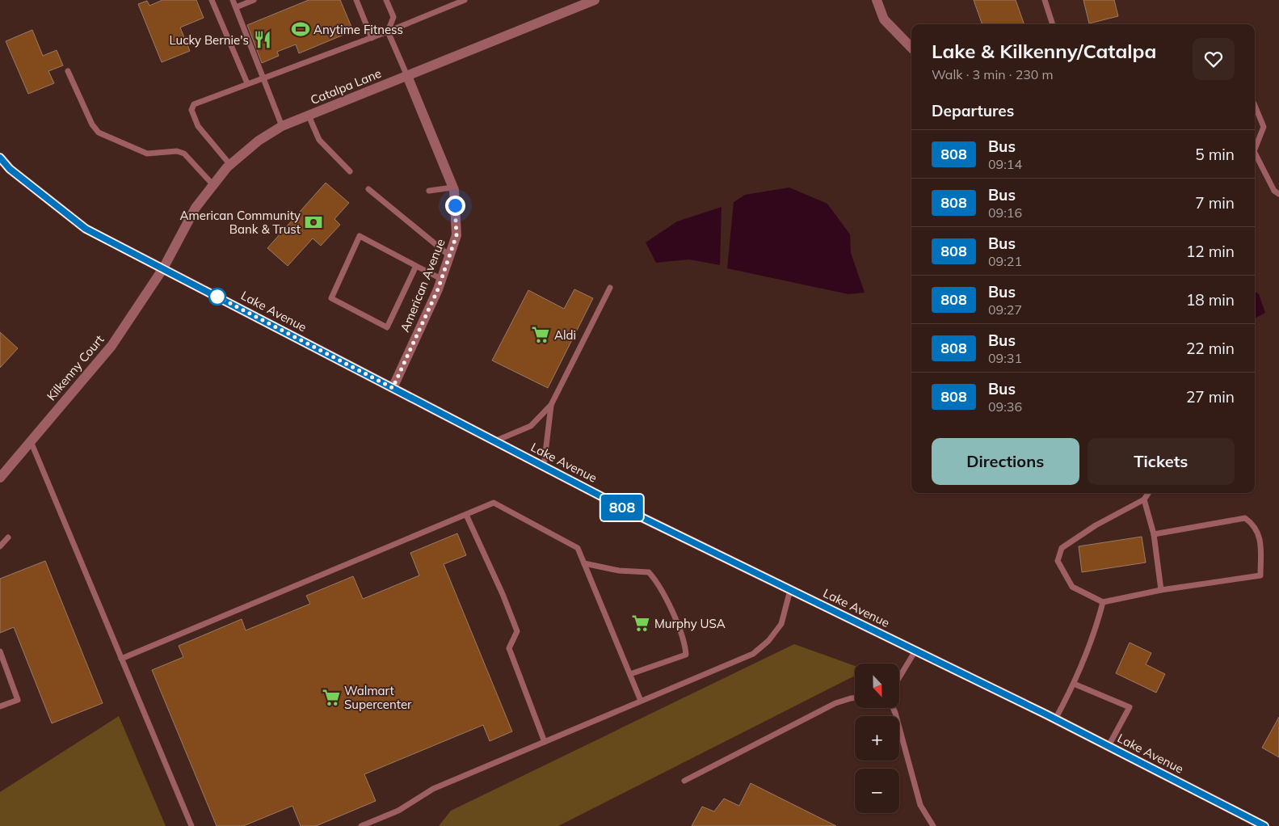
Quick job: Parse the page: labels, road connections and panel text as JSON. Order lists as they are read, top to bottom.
{
  "streets": {
    "street": [
      "Catalpa Lane",
      "American Avenue",
      "Lake Avenue",
      "Kilkenny Court"
    ]
  },
  "crossings": [
    ["Catalpa Lane", "American Avenue"],
    ["Catalpa Lane", "Lake Avenue"],
    ["Catalpa Lane", "Kilkenny Court"],
    ["American Avenue", "Lake Avenue"],
    ["Lake Avenue", "Kilkenny Court"]
  ],
  "places": {
    "sports": ["Anytime Fitness"],
    "restaurant": ["Lucky Bernie's"],
    "bank": ["American Community Bank & Trust"],
    "supermarket": ["Aldi", "Murphy USA", "Walmart Supercenter"]
  },
  "lines": ["bus line 808"],
  "north": "bottom",
  "page": {
    "on_map": "808",
    "heading": [
      ["Lake & Kilkenny/Catalpa", "Walk · 3 min · 230 m"],
      "Departures"
    ],
    "list": [
      {
        "mark": "808",
        "name": "Bus",
        "note": "09:14",
        "value": "5 min"
      },
      {
        "mark": "808",
        "name": "Bus",
        "note": "09:16",
        "value": "7 min"
      },
      {
        "mark": "808",
        "name": "Bus",
        "note": "09:21",
        "value": "12 min"
      },
      {
        "mark": "808",
        "name": "Bus",
        "note": "09:27",
        "value": "18 min"
      },
      {
        "mark": "808",
        "name": "Bus",
        "note": "09:31",
        "value": "22 min"
      },
      {
        "mark": "808",
        "name": "Bus",
        "note": "09:36",
        "value": "27 min"
      }
    ],
    "buttons": ["Directions", "Tickets"],
    "map_buttons": ["+", "−"]
  }
}
